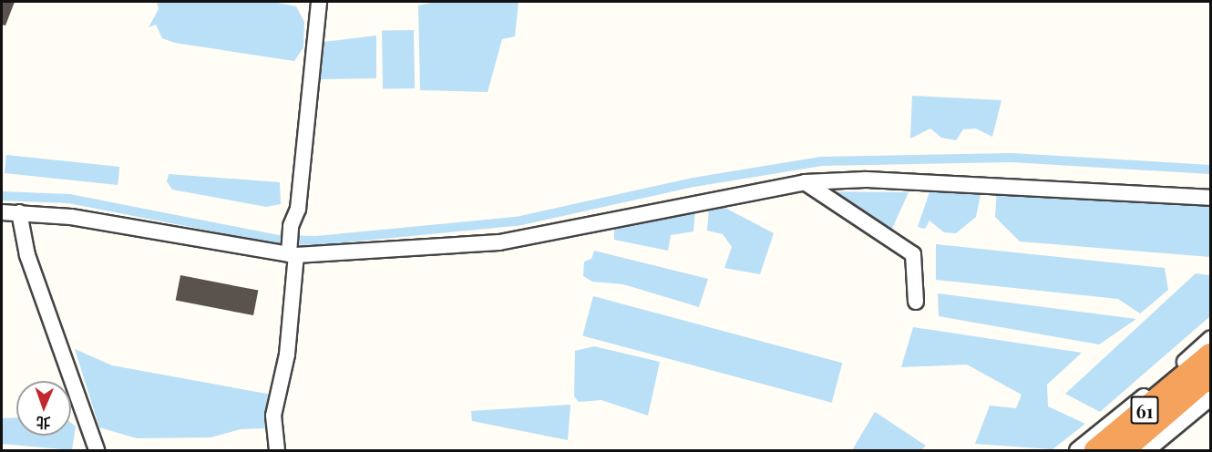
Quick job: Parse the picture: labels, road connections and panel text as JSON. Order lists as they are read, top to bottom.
{
  "streets": {
    "highway": ["61"]
  },
  "north": "bottom"
}
